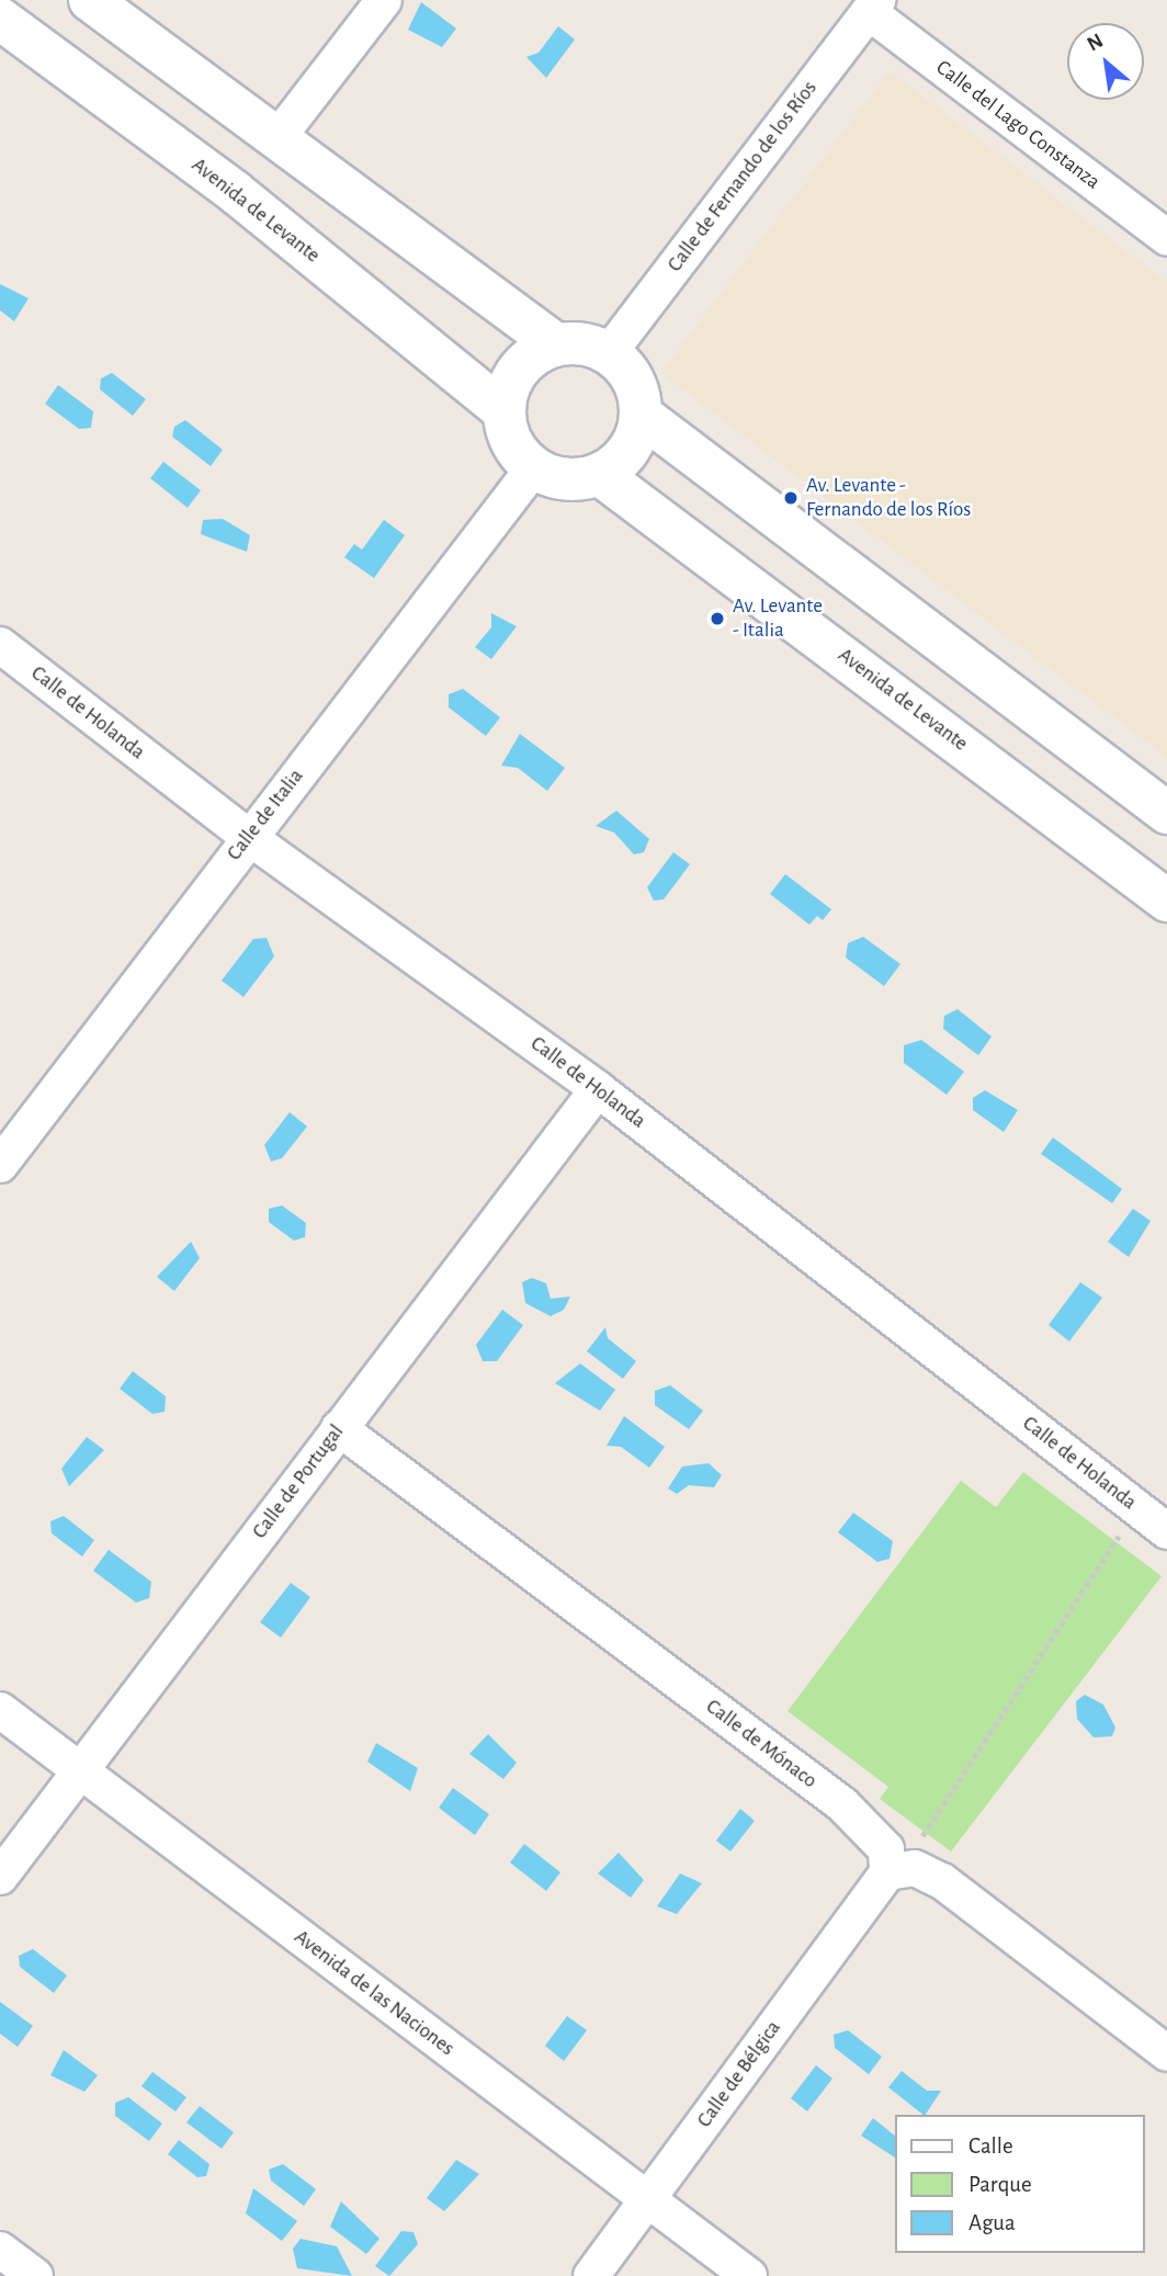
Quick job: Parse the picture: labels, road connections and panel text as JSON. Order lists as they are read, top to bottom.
{
  "streets": {
    "street": [
      "Calle del Lago Constanza",
      "Calle de Fernando de los Ríos",
      "Avenida de Levante",
      "Calle de Holanda",
      "Calle de Italia",
      "Calle de Portugal",
      "Calle de Mónaco",
      "Avenida de las Naciones",
      "Calle de Bélgica"
    ]
  },
  "crossings": [
    ["Calle del Lago Constanza", "Calle de Fernando de los Ríos"],
    ["Calle de Fernando de los Ríos", "Avenida de Levante"],
    ["Calle de Fernando de los Ríos", "Calle de Italia"],
    ["Avenida de Levante", "Calle de Italia"],
    ["Calle de Holanda", "Calle de Italia"],
    ["Calle de Holanda", "Calle de Portugal"],
    ["Calle de Portugal", "Calle de Mónaco"],
    ["Calle de Portugal", "Avenida de las Naciones"],
    ["Calle de Mónaco", "Calle de Bélgica"],
    ["Avenida de las Naciones", "Calle de Bélgica"]
  ],
  "places": ["Av. Levante - Fernando de los Ríos", "Av. Levante - Italia"],
  "legend": ["Calle", "Parque", "Agua"],
  "north": "top left"
}
